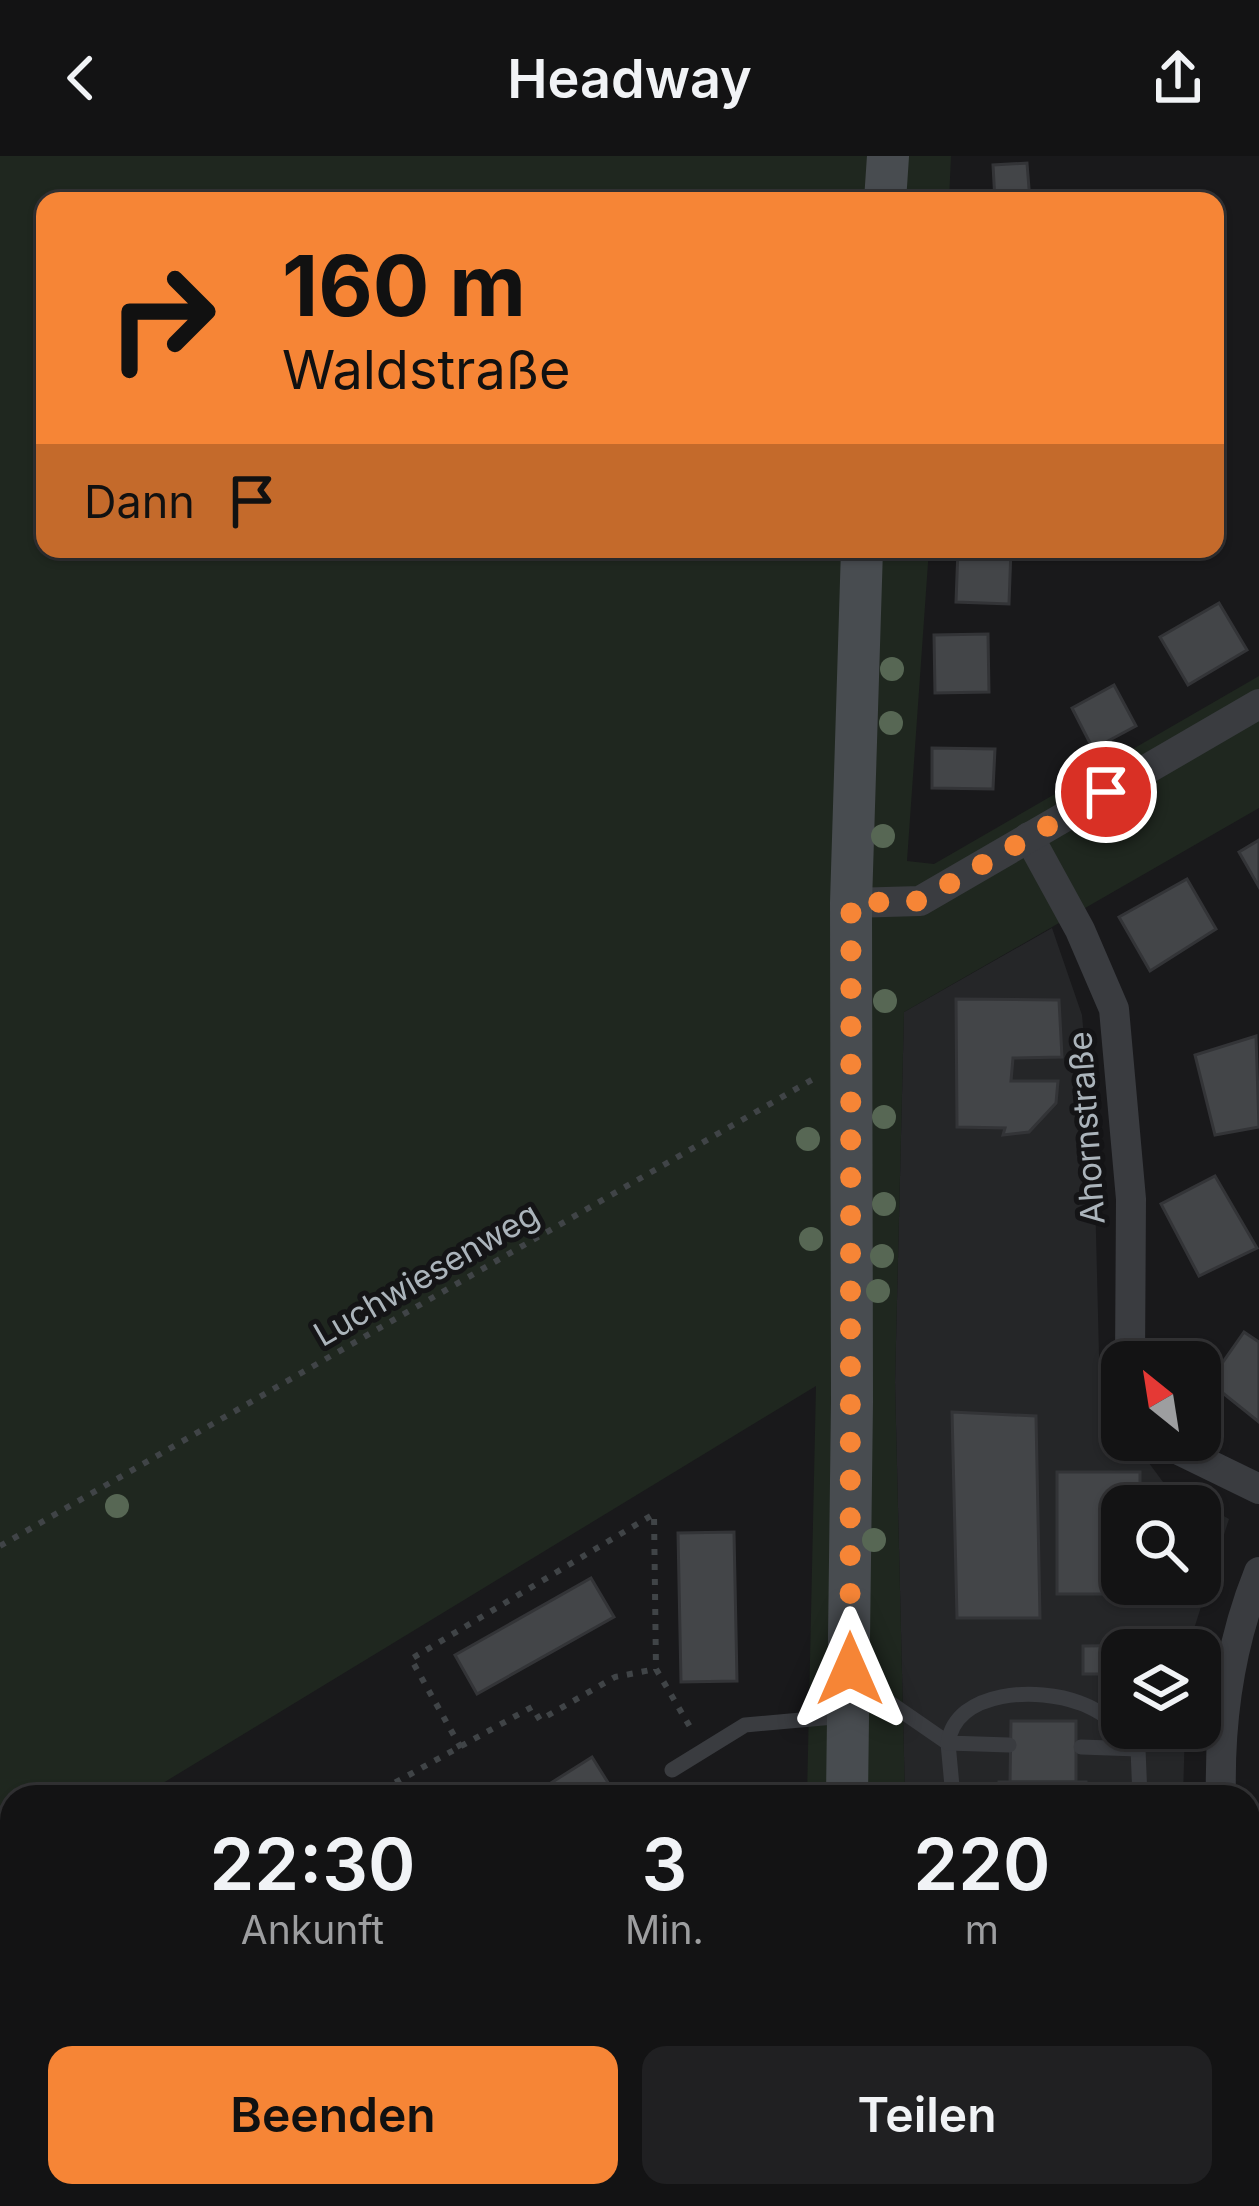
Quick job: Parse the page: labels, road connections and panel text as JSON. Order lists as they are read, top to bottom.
{
  "streets": {
    "street": ["Ahornstraße"],
    "path": ["Luchwiesenweg"]
  },
  "north": "top left",
  "page": {
    "header": "Headway",
    "turn": ["160 m", "Waldstraße"],
    "then": "Dann",
    "eta": [
      "22:30",
      "Ankunft",
      "3",
      "Min.",
      "220",
      "m"
    ],
    "buttons": ["Beenden", "Teilen"]
  }
}
